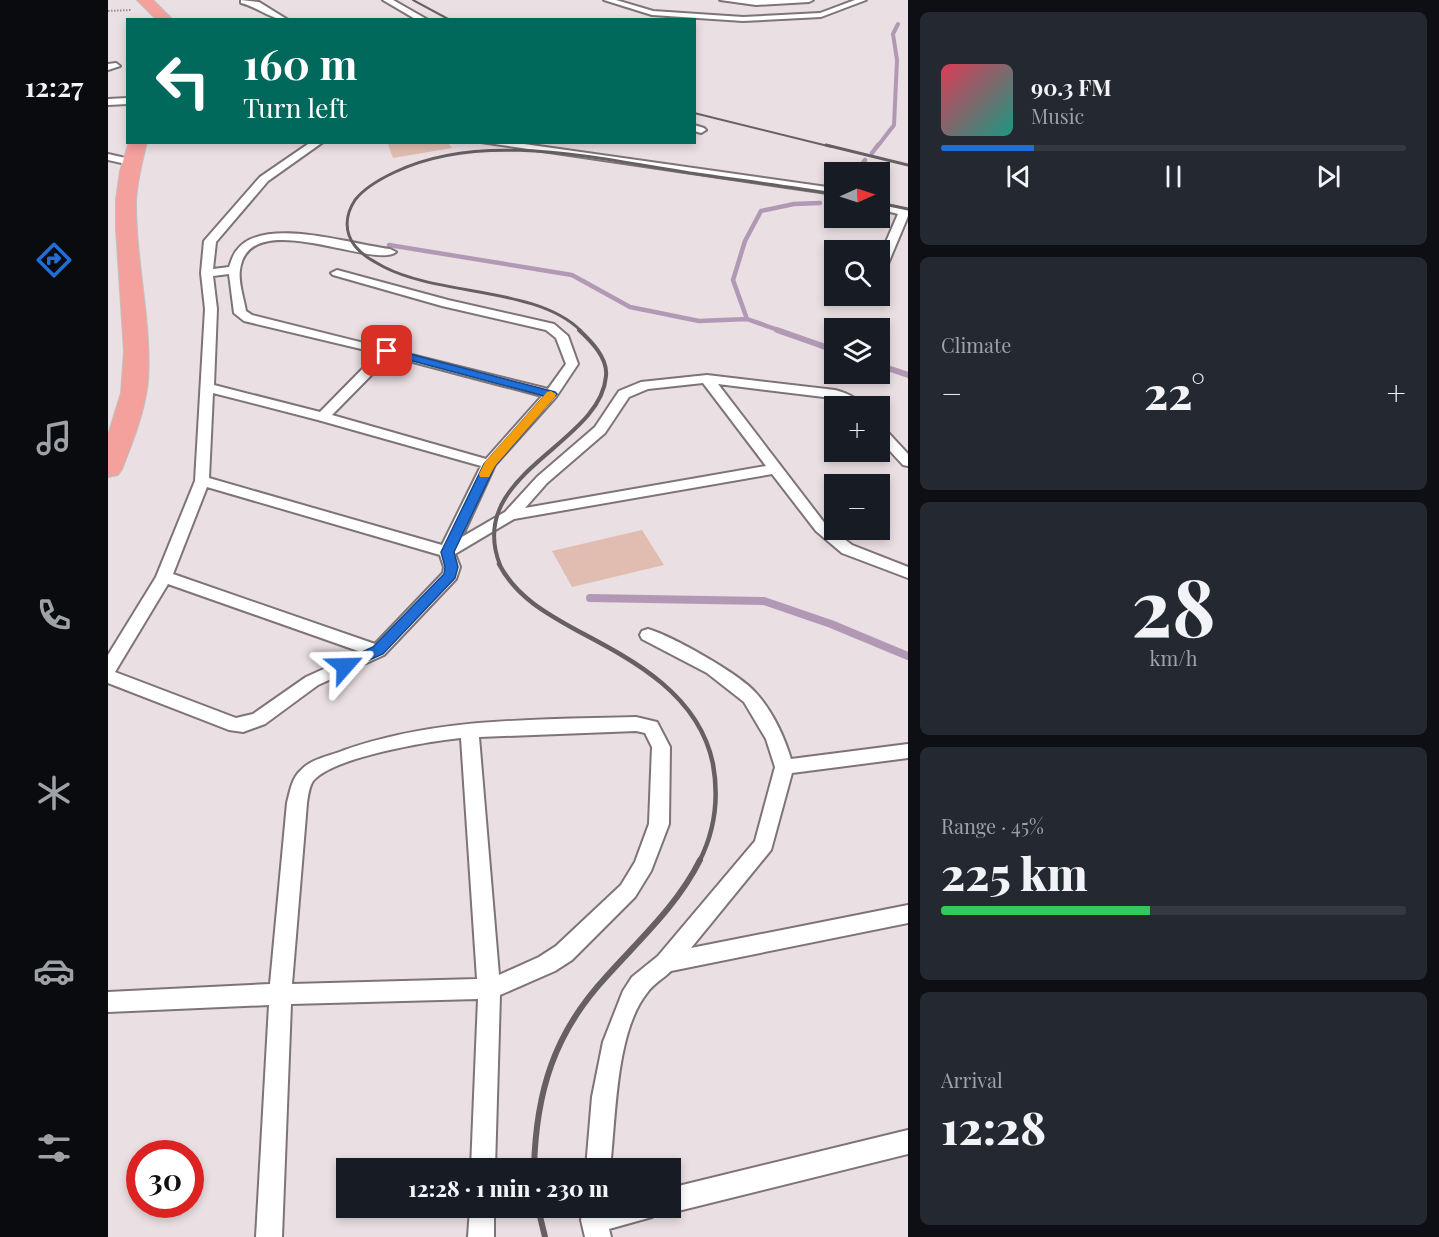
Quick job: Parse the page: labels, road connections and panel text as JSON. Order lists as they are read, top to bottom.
{
  "north": "right",
  "page": {
    "tabs": "12:27",
    "turn": ["160 m", "Turn left"],
    "song": ["90.3 FM", "Music"],
    "map_buttons": ["+", "−"],
    "tile": [
      "Climate",
      ["28", "km/h"],
      ["Range · 45%", "225 km"],
      ["Arrival", "12:28"]
    ],
    "heat": ["−", "22°", "+"],
    "limit": "30",
    "trip": "12:28 · 1 min · 230 m"
  }
}
